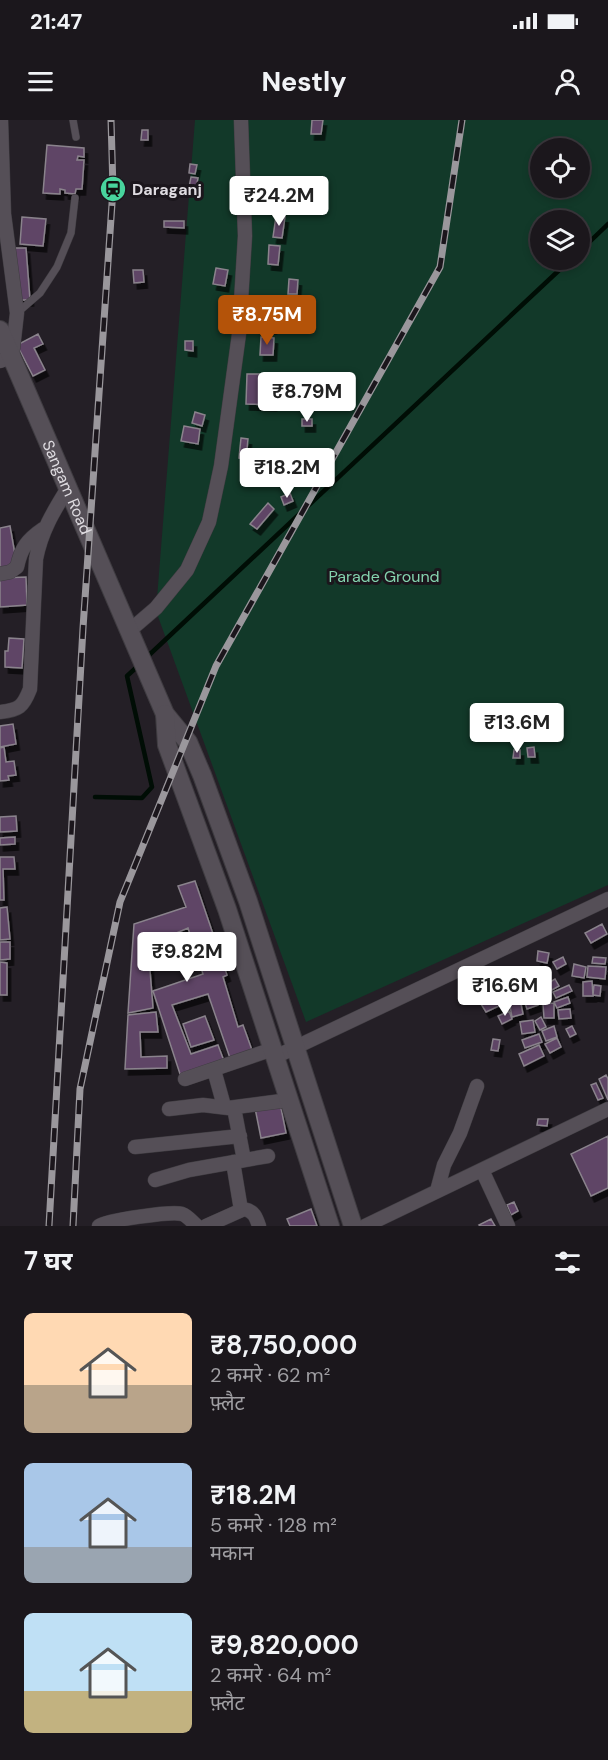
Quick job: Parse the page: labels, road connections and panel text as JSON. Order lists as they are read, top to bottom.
{
  "streets": {
    "main road": ["Sangam Road"]
  },
  "parks": ["Parade Ground"],
  "places": {
    "station": ["Daraganj"]
  },
  "page": {
    "status": "21:47",
    "header": "Nestly",
    "price": [
      "₹24.2M",
      "₹8.75M",
      "₹8.79M",
      "₹18.2M",
      "₹13.6M",
      "₹9.82M",
      "₹16.6M"
    ],
    "heading": "7 घर",
    "list": [
      {
        "name": "₹8,750,000",
        "note": "2 कमरे · 62 m² · फ़्लैट"
      },
      {
        "name": "₹18.2M",
        "note": "5 कमरे · 128 m² · मकान"
      },
      {
        "name": "₹9,820,000",
        "note": "2 कमरे · 64 m² · फ़्लैट"
      }
    ]
  }
}
